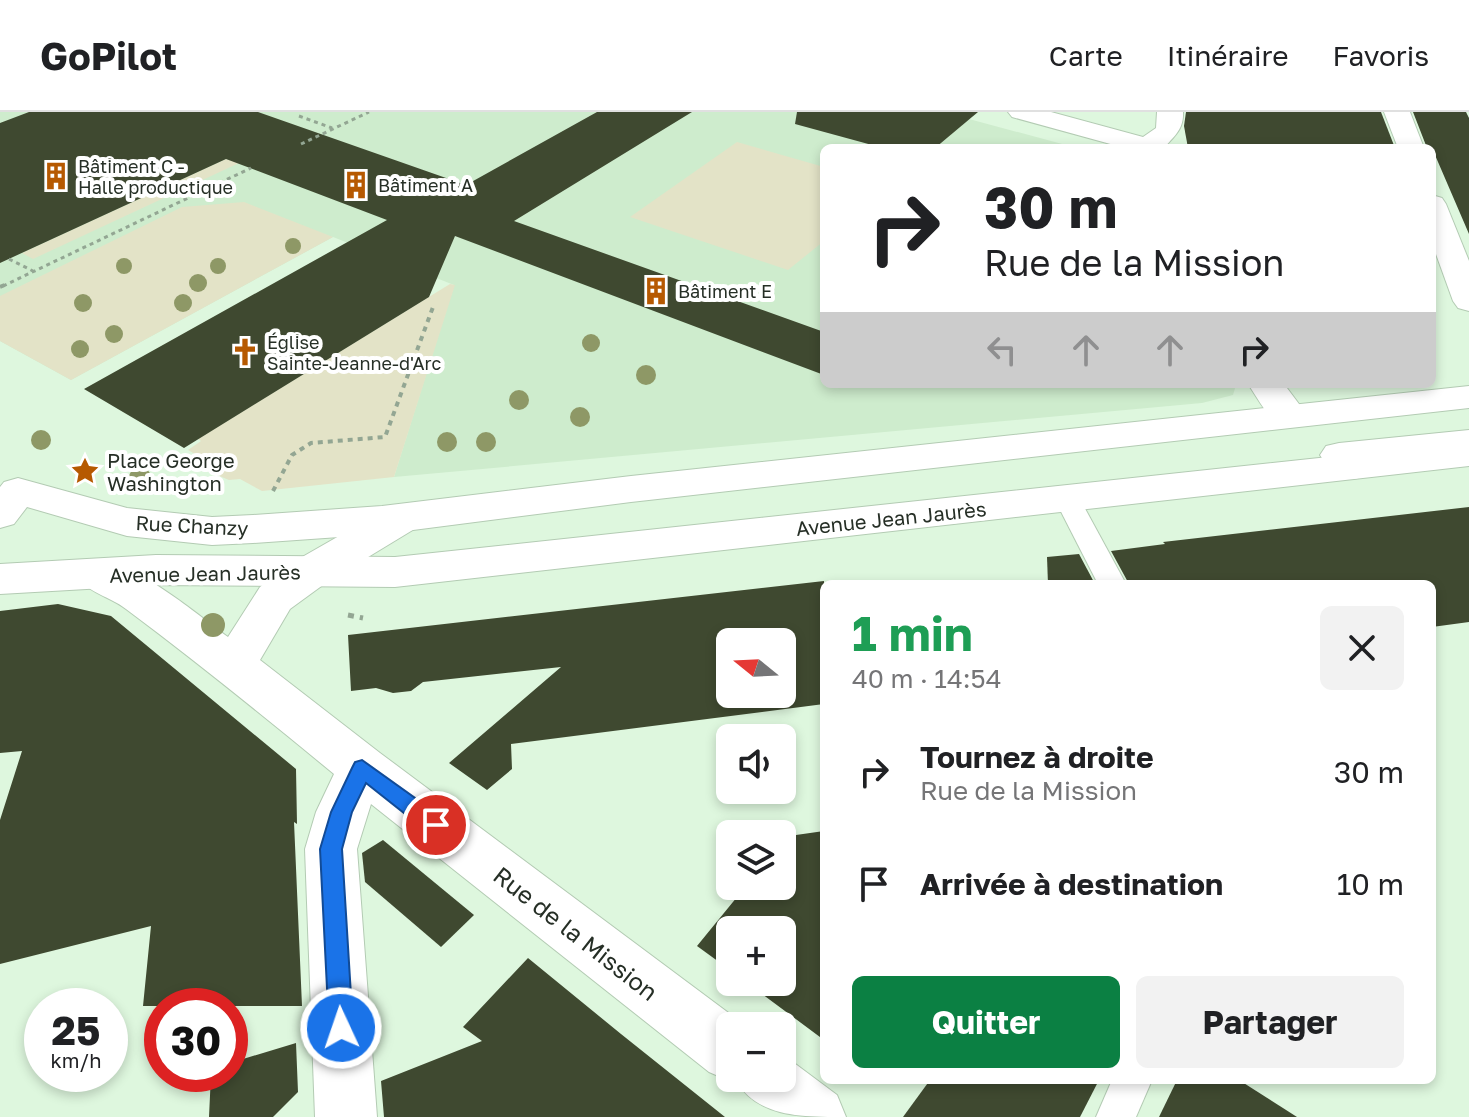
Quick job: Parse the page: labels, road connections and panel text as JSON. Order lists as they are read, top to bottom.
{
  "streets": {
    "main road": ["Avenue Jean Jaurès", "Rue Chanzy", "Rue de la Mission"]
  },
  "crossings": [
    ["Avenue Jean Jaurès", "Rue Chanzy"],
    ["Avenue Jean Jaurès", "Rue de la Mission"]
  ],
  "places": {
    "building": ["Bâtiment C - Halle productique", "Bâtiment A", "Bâtiment E"],
    "church": ["Église Sainte-Jeanne-d'Arc"],
    "place": ["Place George Washington"]
  },
  "north": "left",
  "page": {
    "header": "GoPilot",
    "nav": ["Carte", "Itinéraire", "Favoris"],
    "turn": ["30 m", "Rue de la Mission"],
    "heading": ["1 min", "40 m · 14:54"],
    "map_buttons": ["+", "−"],
    "list": [
      {
        "name": "Tournez à droite",
        "note": "Rue de la Mission",
        "value": "30 m"
      },
      {
        "name": "Arrivée à destination",
        "value": "10 m"
      }
    ],
    "buttons": ["Quitter", "Partager"],
    "speed": "25 km/h",
    "limit": "30"
  }
}
